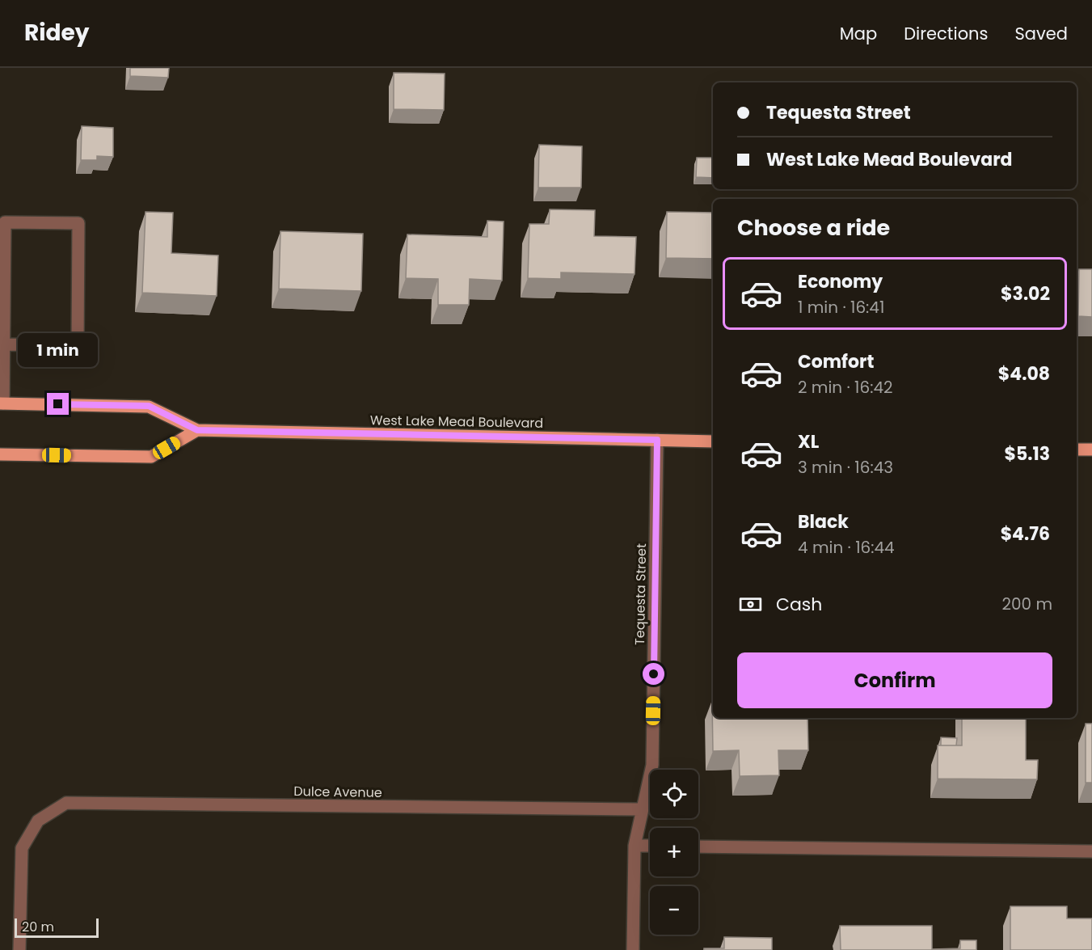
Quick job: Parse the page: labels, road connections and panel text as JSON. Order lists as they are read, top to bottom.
{
  "streets": {
    "main road": ["West Lake Mead Boulevard"],
    "street": ["Tequesta Street", "Dulce Avenue"]
  },
  "crossings": [
    ["West Lake Mead Boulevard", "Tequesta Street"],
    ["Tequesta Street", "Dulce Avenue"]
  ],
  "scale_bar": "20 m",
  "page": {
    "header": "Ridey",
    "nav": ["Map", "Directions", "Saved"],
    "banner": ["Tequesta Street", "West Lake Mead Boulevard"],
    "heading": "Choose a ride",
    "list": [
      {
        "name": "Economy",
        "note": "1 min · 16:41",
        "value": "$3.02"
      },
      {
        "name": "Comfort",
        "note": "2 min · 16:42",
        "value": "$4.08"
      },
      {
        "name": "XL",
        "note": "3 min · 16:43",
        "value": "$5.13"
      },
      {
        "name": "Black",
        "note": "4 min · 16:44",
        "value": "$4.76"
      }
    ],
    "bubble": "1 min",
    "pay": ["Cash", "200 m"],
    "buttons": "Confirm",
    "map_buttons": ["+", "−"],
    "scale": "20 m"
  }
}
